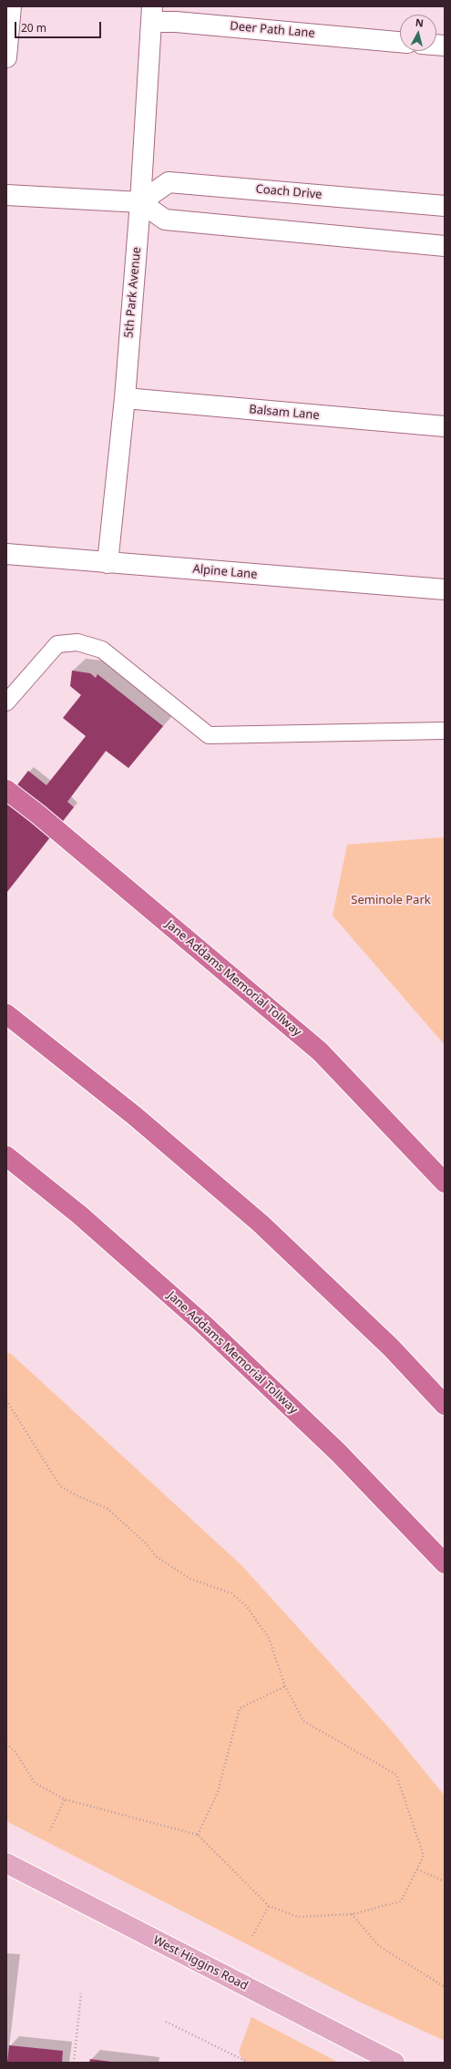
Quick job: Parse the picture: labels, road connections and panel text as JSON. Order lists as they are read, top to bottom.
{
  "streets": {
    "highway": ["Jane Addams Memorial Tollway"],
    "main road": ["West Higgins Road"],
    "street": [
      "Deer Path Lane",
      "Coach Drive",
      "5th Park Avenue",
      "Balsam Lane",
      "Alpine Lane"
    ]
  },
  "crossings": [
    ["Deer Path Lane", "5th Park Avenue"],
    ["Coach Drive", "5th Park Avenue"],
    ["5th Park Avenue", "Balsam Lane"],
    ["5th Park Avenue", "Alpine Lane"]
  ],
  "parks": ["Seminole Park"],
  "scale_bar": "20 m",
  "north": "top"
}
